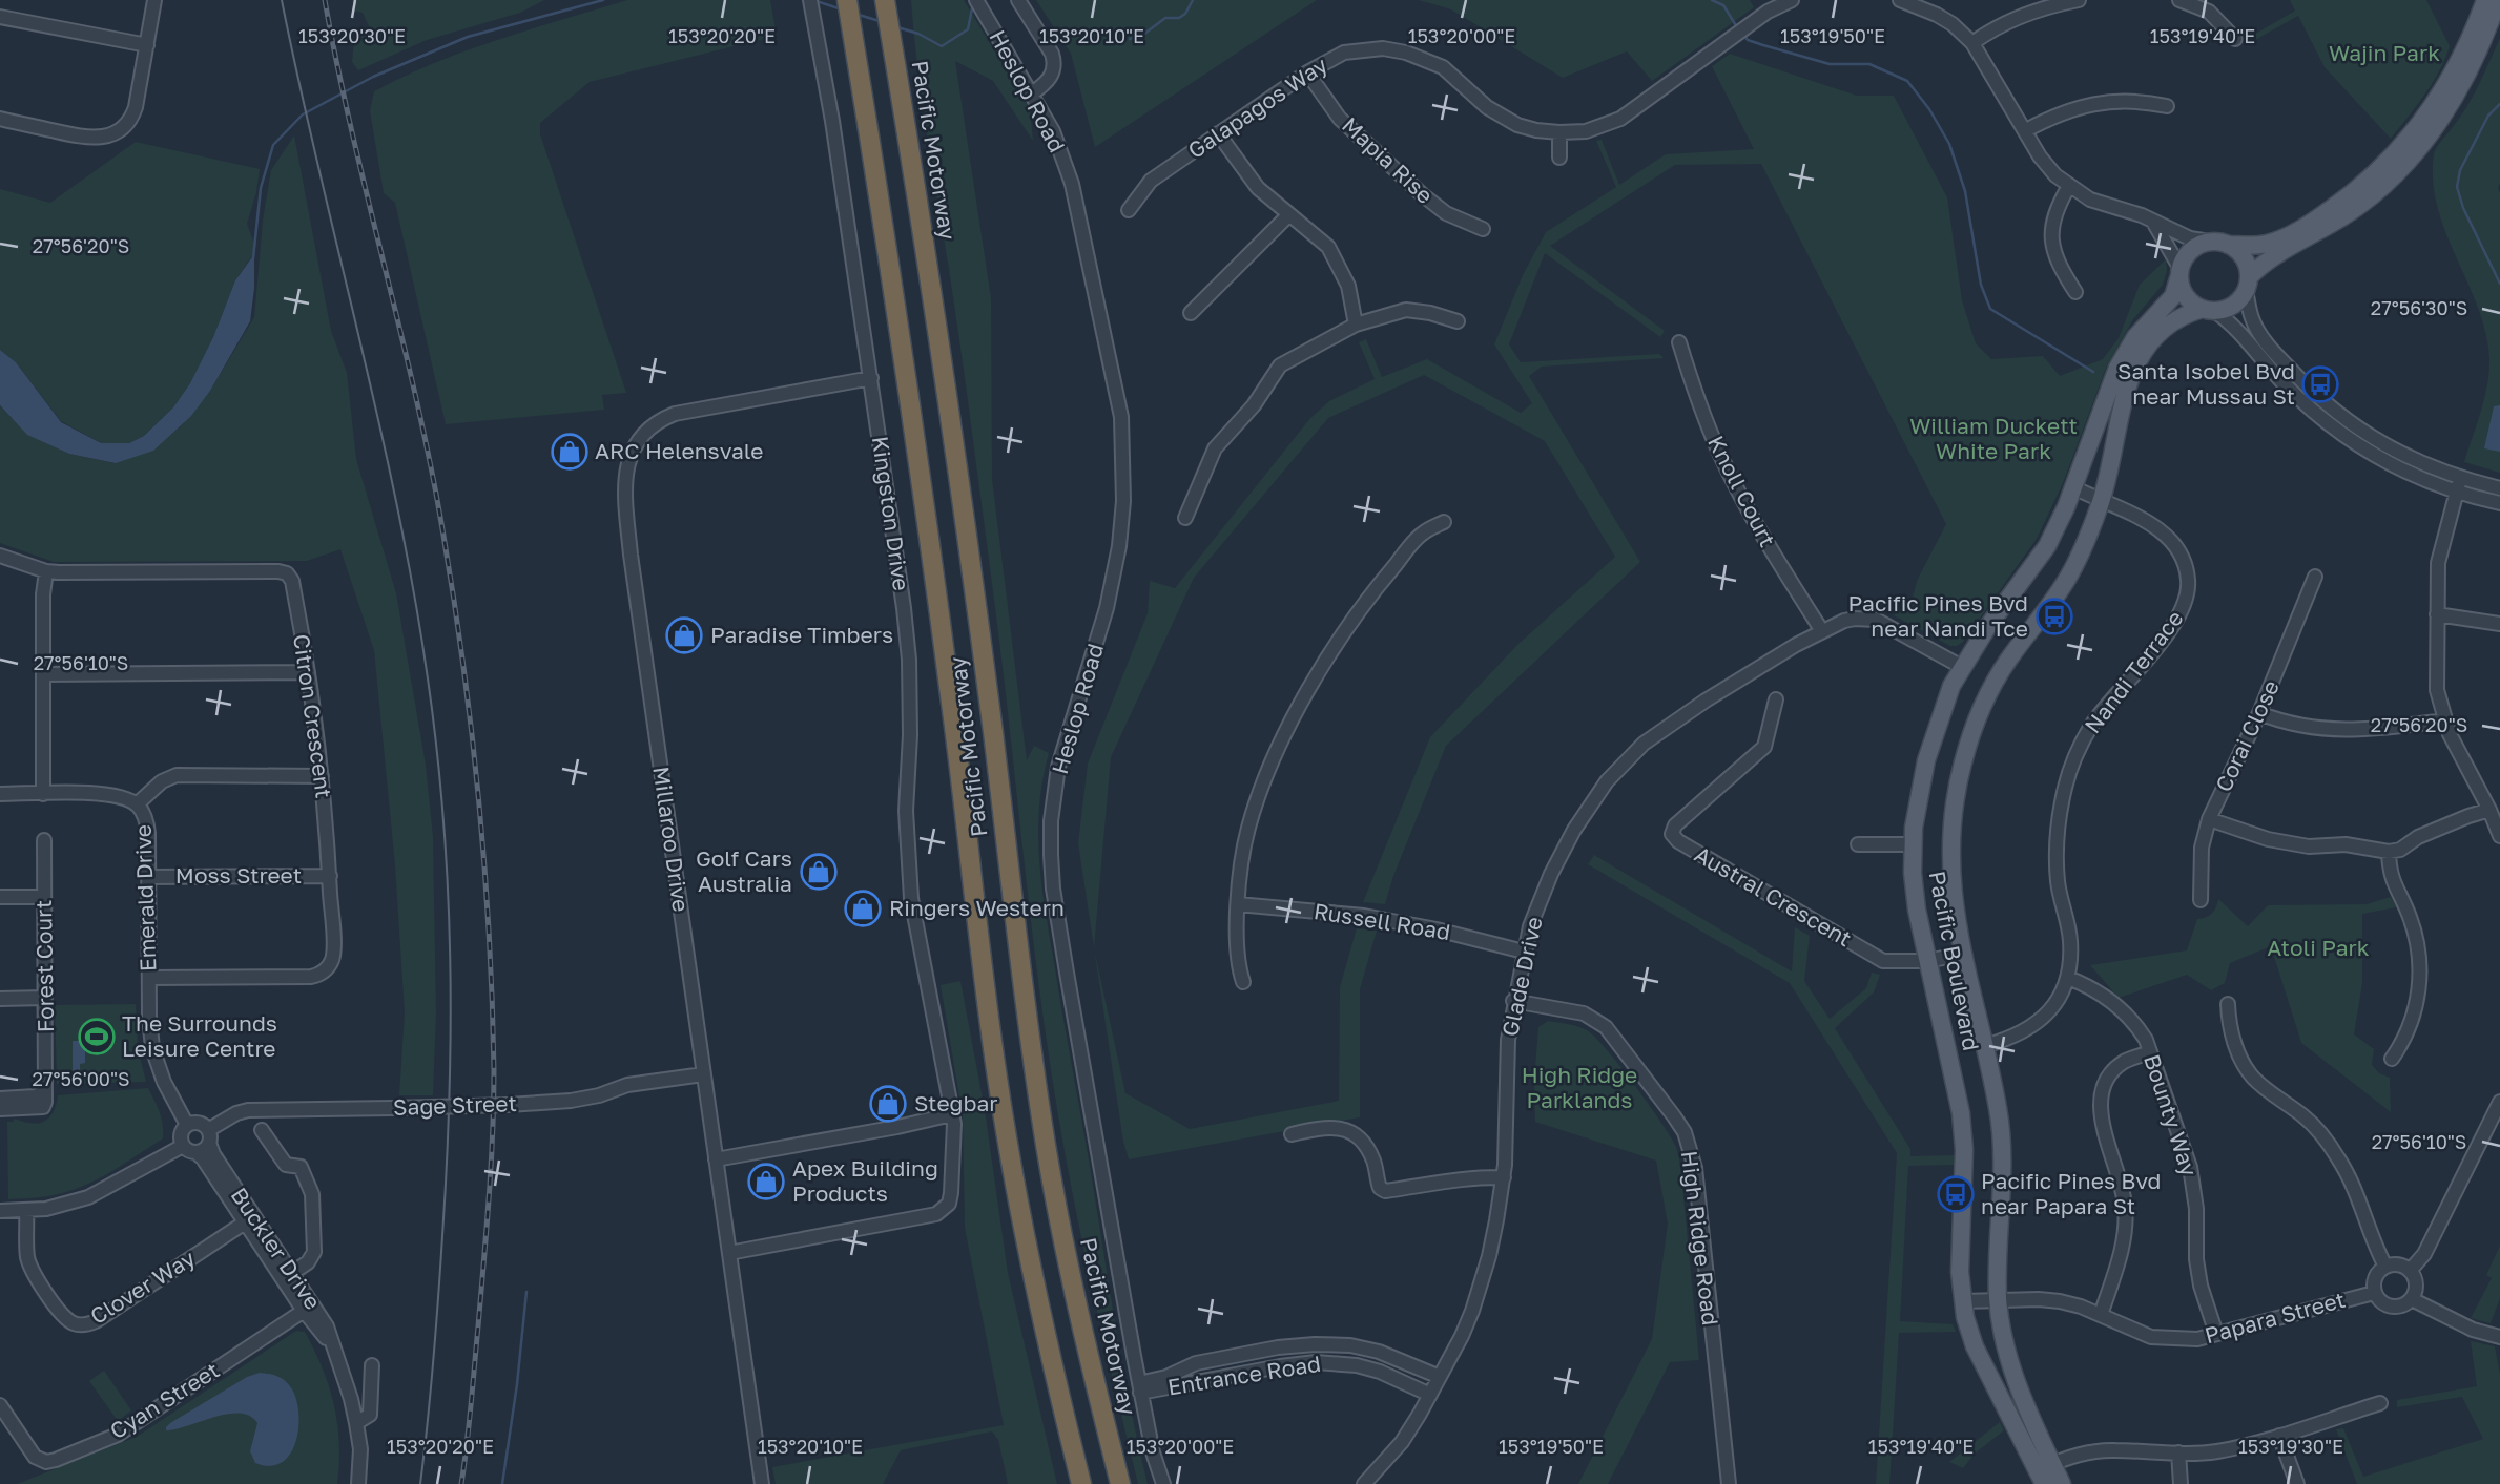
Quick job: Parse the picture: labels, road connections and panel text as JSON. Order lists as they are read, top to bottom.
{
  "streets": {
    "highway": ["Pacific Motorway"],
    "main road": ["Pacific Boulevard"],
    "street": [
      "Heslop Road",
      "Galapagos Way",
      "Mapia Rise",
      "Knoll Court",
      "Kingston Drive",
      "Nandi Terrace",
      "Citron Crescent",
      "Corai Close",
      "Millaroo Drive",
      "Moss Street",
      "Austral Crescent",
      "Emerald Drive",
      "Russell Road",
      "Forest Court",
      "Glade Drive",
      "Sage Street",
      "Bounty Way",
      "High Ridge Road",
      "Buckler Drive",
      "Clover Way",
      "Papara Street",
      "Entrance Road",
      "Cyan Street"
    ]
  },
  "crossings": [
    ["Heslop Road", "Entrance Road"],
    ["Galapagos Way", "Mapia Rise"],
    ["Knoll Court", "Glade Drive"],
    ["Kingston Drive", "Millaroo Drive"],
    ["Nandi Terrace", "Pacific Boulevard"],
    ["Nandi Terrace", "Bounty Way"],
    ["Citron Crescent", "Moss Street"],
    ["Citron Crescent", "Emerald Drive"],
    ["Millaroo Drive", "Sage Street"],
    ["Moss Street", "Emerald Drive"],
    ["Austral Crescent", "Pacific Boulevard"],
    ["Emerald Drive", "Sage Street"],
    ["Emerald Drive", "Buckler Drive"],
    ["Russell Road", "Glade Drive"],
    ["Pacific Boulevard", "Glade Drive"],
    ["Pacific Boulevard", "Papara Street"],
    ["Glade Drive", "High Ridge Road"],
    ["Glade Drive", "Entrance Road"],
    ["Sage Street", "Buckler Drive"],
    ["Bounty Way", "Papara Street"],
    ["Buckler Drive", "Clover Way"],
    ["Buckler Drive", "Cyan Street"]
  ],
  "parks": [
    "Wajin Park",
    "William Duckett White Park",
    "Atoli Park",
    "High Ridge Parklands"
  ],
  "places": {
    "bus stop": ["Santa Isobel Bvd near Mussau St", "Pacific Pines Bvd near Nandi Tce", "Pacific Pines Bvd near Papara St"],
    "shop": [
      "ARC Helensvale",
      "Paradise Timbers",
      "Golf Cars Australia",
      "Ringers Western",
      "Stegbar",
      "Apex Building Products"
    ],
    "sports": ["The Surrounds Leisure Centre"]
  },
  "coordinates": [
    "153°20'30\"E",
    "153°19'40\"E",
    "153°20'20\"E",
    "153°20'10\"E",
    "153°20'00\"E",
    "153°19'50\"E",
    "27°56'20\"S",
    "27°56'30\"S",
    "27°56'10\"S",
    "27°56'00\"S",
    "153°19'30\"E"
  ]
}
